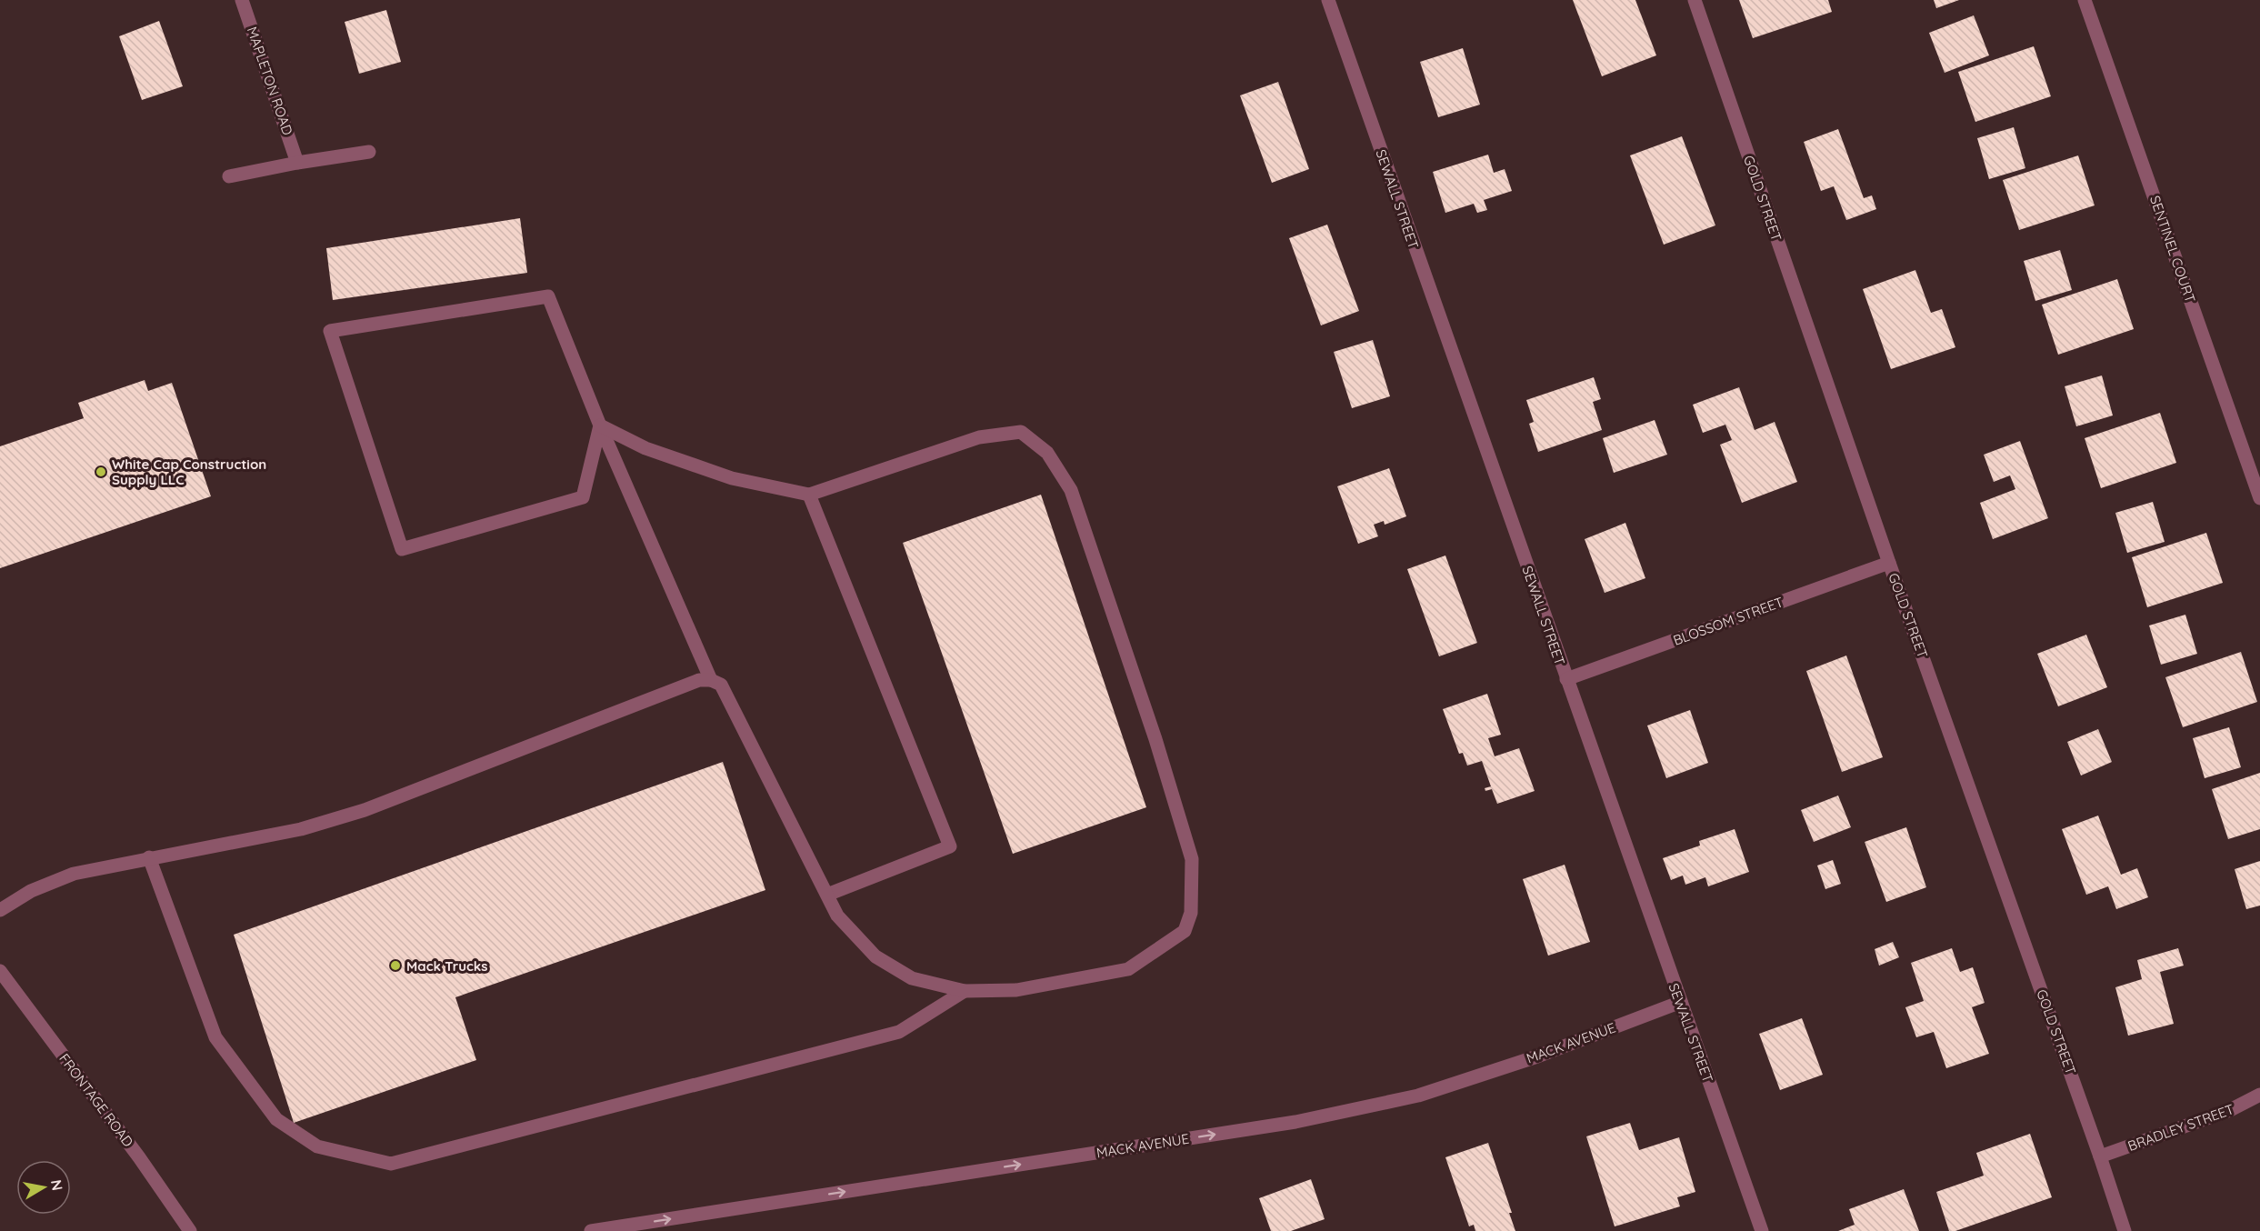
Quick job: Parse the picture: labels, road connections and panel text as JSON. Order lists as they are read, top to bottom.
{
  "streets": {
    "street": [
      "MAPLETON ROAD",
      "GOLD STREET",
      "SEWALL STREET",
      "SENTINEL COURT",
      "BLOSSOM STREET",
      "MACK AVENUE",
      "FRONTAGE ROAD",
      "BRADLEY STREET"
    ]
  },
  "crossings": [
    ["GOLD STREET", "BLOSSOM STREET"],
    ["GOLD STREET", "BRADLEY STREET"],
    ["SEWALL STREET", "BLOSSOM STREET"],
    ["SEWALL STREET", "MACK AVENUE"]
  ],
  "one_way": ["MACK AVENUE"],
  "places": ["White Cap Construction Supply LLC", "Mack Trucks"],
  "north": "right"
}
